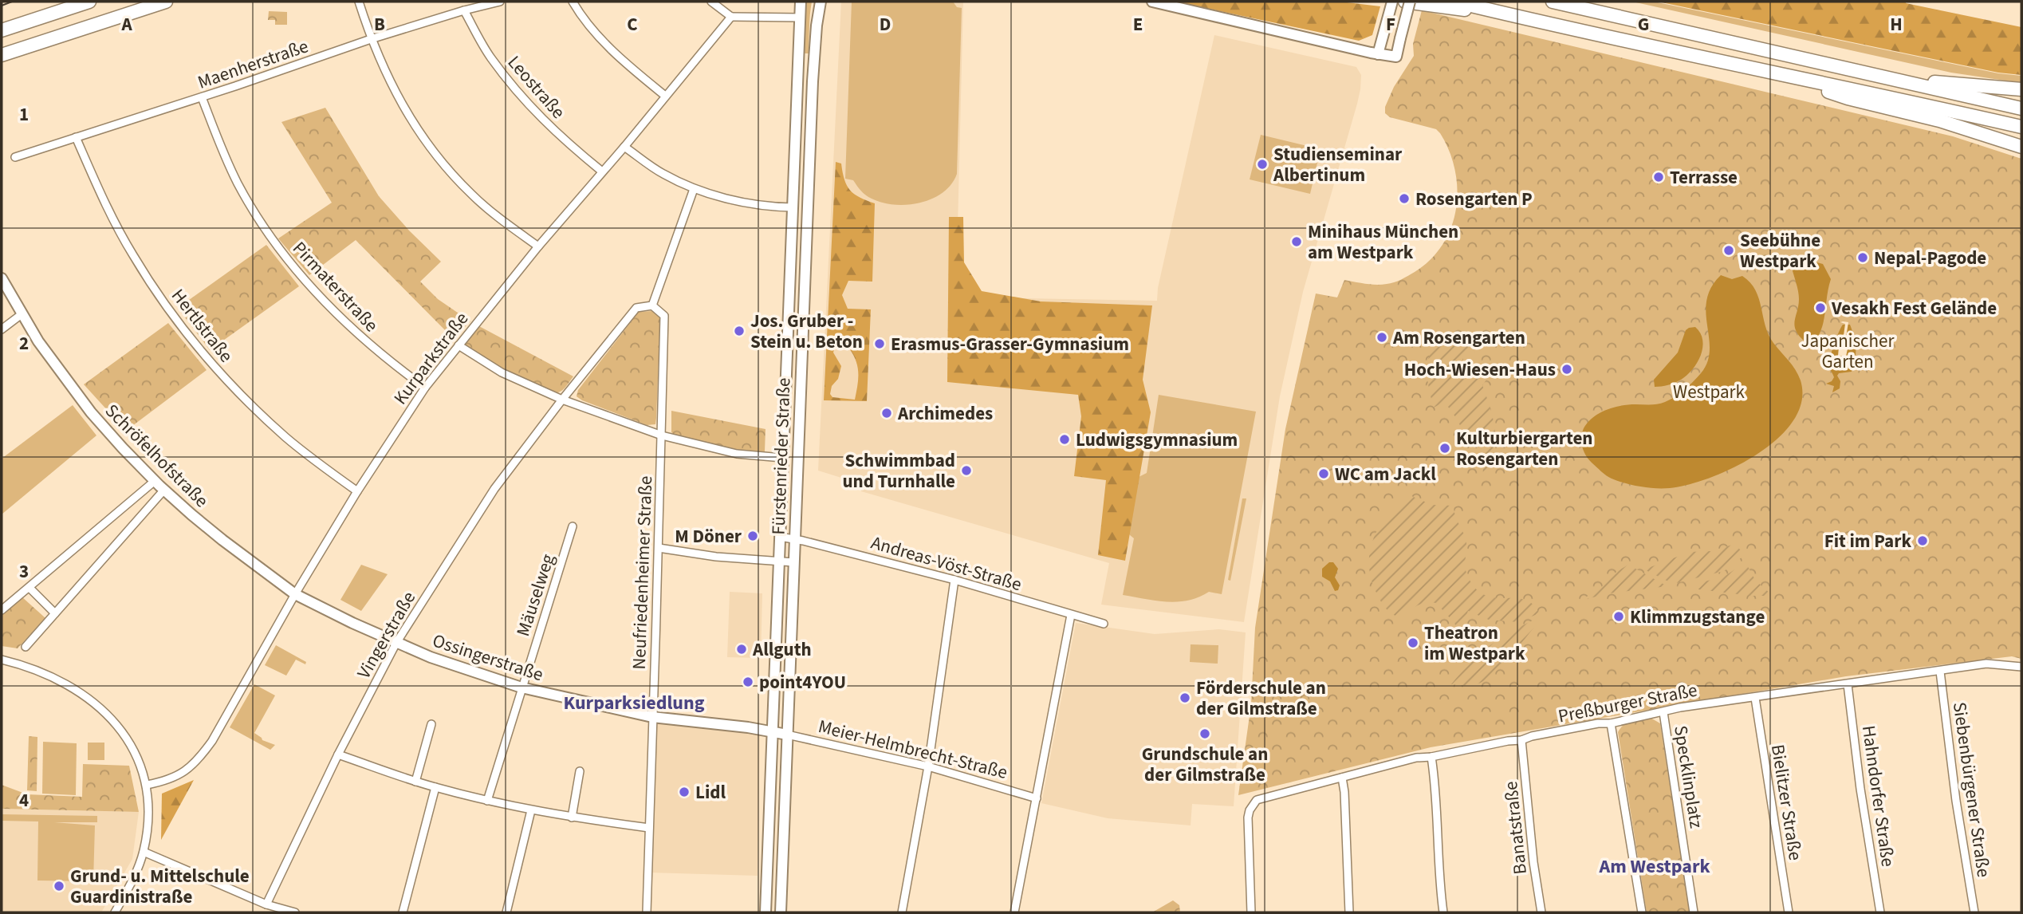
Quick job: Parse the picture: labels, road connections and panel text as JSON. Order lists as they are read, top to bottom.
{
  "streets": {
    "main road": ["Schröfelhofstraße", "Fürstenrieder Straße", "Ossingerstraße"],
    "street": [
      "Maenherstraße",
      "Leostraße",
      "Pirmaterstraße",
      "Hertlstraße",
      "Kurparkstraße",
      "Andreas-Vöst-Straße",
      "Neufriedenheimer Straße",
      "Mäuselweg",
      "Vingerstraße",
      "Preßburger Straße",
      "Meier-Helmbrecht-Straße",
      "Specklinplatz",
      "Siebenbürgener Straße",
      "Hahndorfer Straße",
      "Bielitzer Straße",
      "Banatstraße"
    ]
  },
  "crossings": [
    ["Maenherstraße", "Leostraße"],
    ["Maenherstraße", "Pirmaterstraße"],
    ["Maenherstraße", "Hertlstraße"],
    ["Leostraße", "Kurparkstraße"],
    ["Pirmaterstraße", "Kurparkstraße"],
    ["Hertlstraße", "Kurparkstraße"],
    ["Kurparkstraße", "Schröfelhofstraße"],
    ["Kurparkstraße", "Ossingerstraße"],
    ["Schröfelhofstraße", "Ossingerstraße"],
    ["Fürstenrieder Straße", "Andreas-Vöst-Straße"],
    ["Fürstenrieder Straße", "Ossingerstraße"],
    ["Fürstenrieder Straße", "Meier-Helmbrecht-Straße"],
    ["Neufriedenheimer Straße", "Vingerstraße"],
    ["Neufriedenheimer Straße", "Ossingerstraße"],
    ["Mäuselweg", "Ossingerstraße"],
    ["Vingerstraße", "Ossingerstraße"],
    ["Ossingerstraße", "Meier-Helmbrecht-Straße"],
    ["Preßburger Straße", "Specklinplatz"],
    ["Preßburger Straße", "Siebenbürgener Straße"],
    ["Preßburger Straße", "Hahndorfer Straße"],
    ["Preßburger Straße", "Bielitzer Straße"],
    ["Preßburger Straße", "Banatstraße"]
  ],
  "districts": ["Kurparksiedlung", "Am Westpark"],
  "parks": ["Japanischer Garten", "Westpark"],
  "places": [
    "Studienseminar Albertinum",
    "Terrasse",
    "Rosengarten P",
    "Minihaus München am Westpark",
    "Seebühne Westpark",
    "Nepal-Pagode",
    "Vesakh Fest Gelände",
    "Jos. Gruber - Stein u. Beton",
    "Am Rosengarten",
    "Erasmus-Grasser-Gymnasium",
    "Hoch-Wiesen-Haus",
    "Archimedes",
    "Ludwigsgymnasium",
    "Kulturbiergarten Rosengarten",
    "Schwimmbad und Turnhalle",
    "WC am Jackl",
    "M Döner",
    "Fit im Park",
    "Klimmzugstange",
    "Theatron im Westpark",
    "Allguth",
    "point4YOU",
    "Förderschule an der Gilmstraße",
    "Grundschule an der Gilmstraße",
    "Lidl",
    "Grund- u. Mittelschule Guardinistraße"
  ],
  "grid": {
    "columns": [
      "A",
      "B",
      "C",
      "D",
      "E",
      "F",
      "G",
      "H"
    ],
    "rows": [
      "1",
      "2",
      "3",
      "4"
    ]
  }
}
